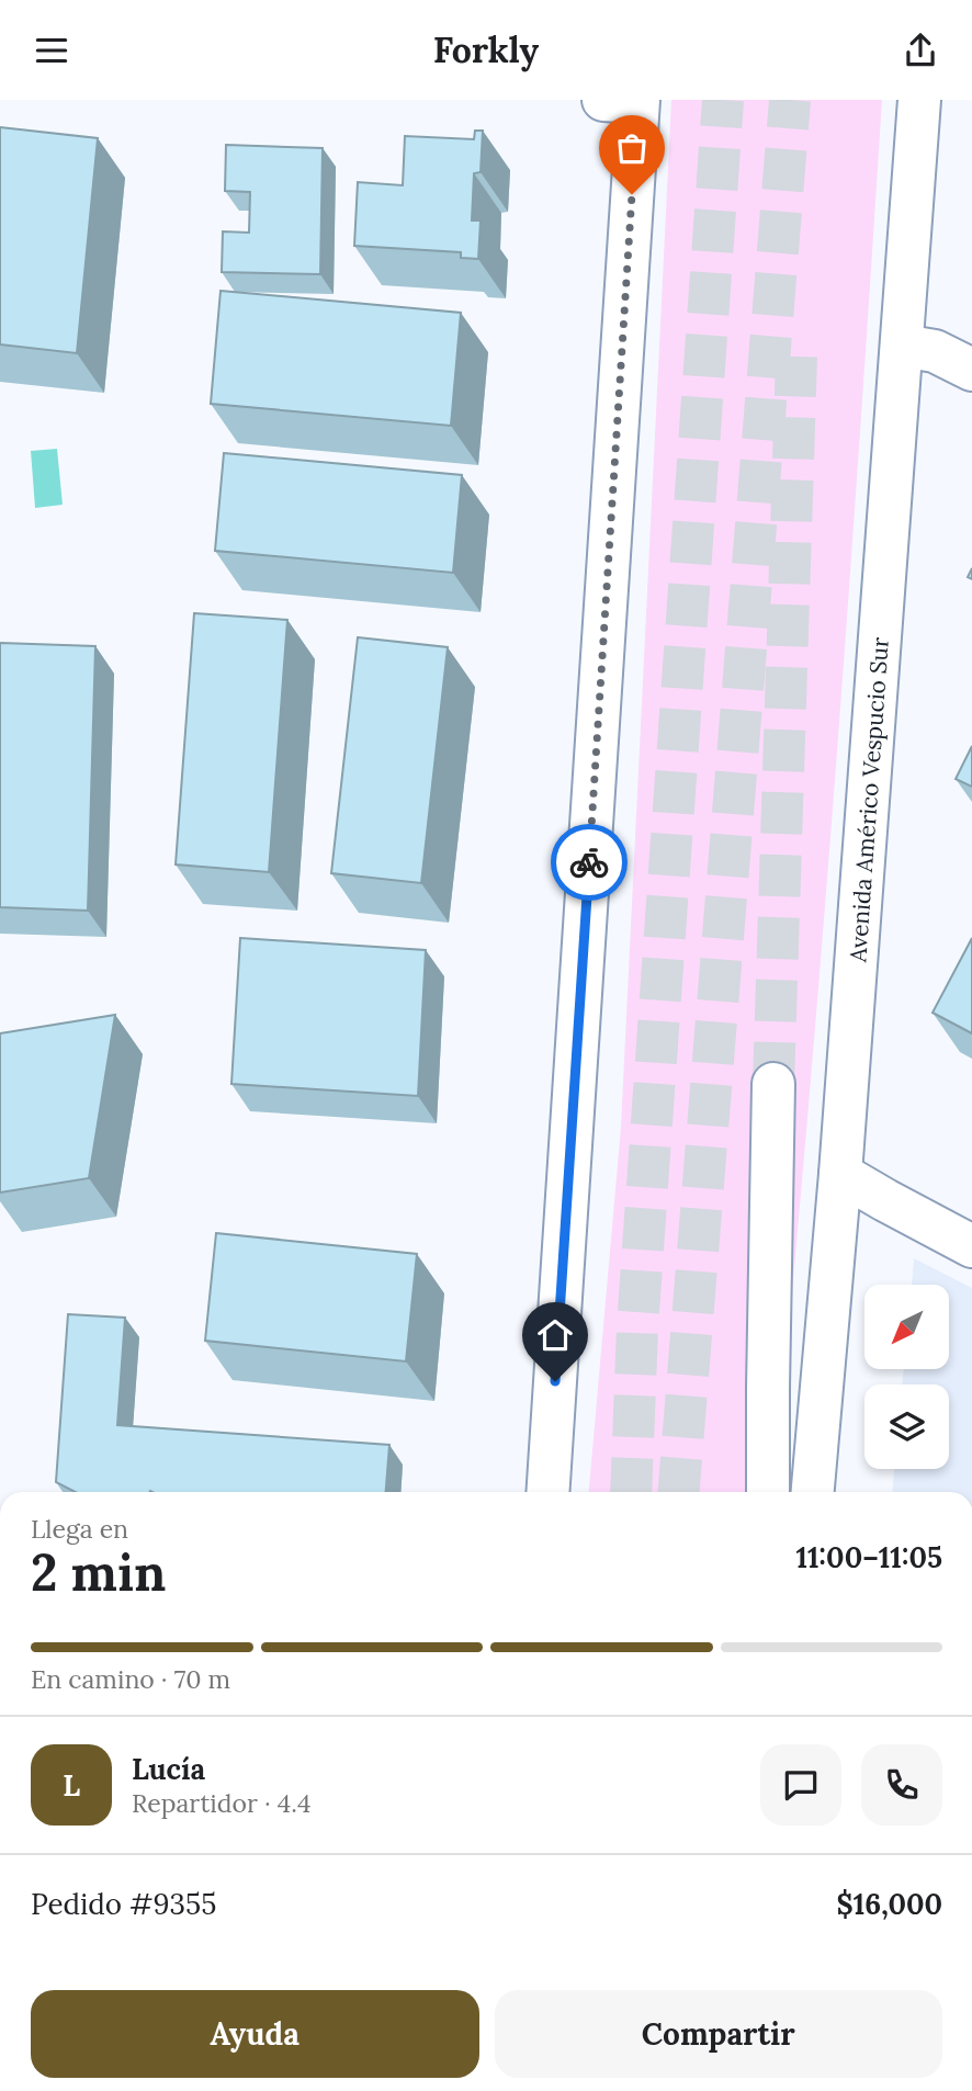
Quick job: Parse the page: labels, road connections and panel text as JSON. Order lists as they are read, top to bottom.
{
  "streets": {
    "main road": ["Avenida Américo Vespucio Sur"]
  },
  "north": "bottom left",
  "page": {
    "header": "Forkly",
    "heading": ["2 min", "Llega en", "11:00–11:05"],
    "panel": [
      "Lucía",
      "Repartidor · 4.4",
      "Pedido #9355",
      "$16,000"
    ],
    "bar": "En camino · 70 m",
    "round": "L",
    "buttons": ["Ayuda", "Compartir"]
  }
}
